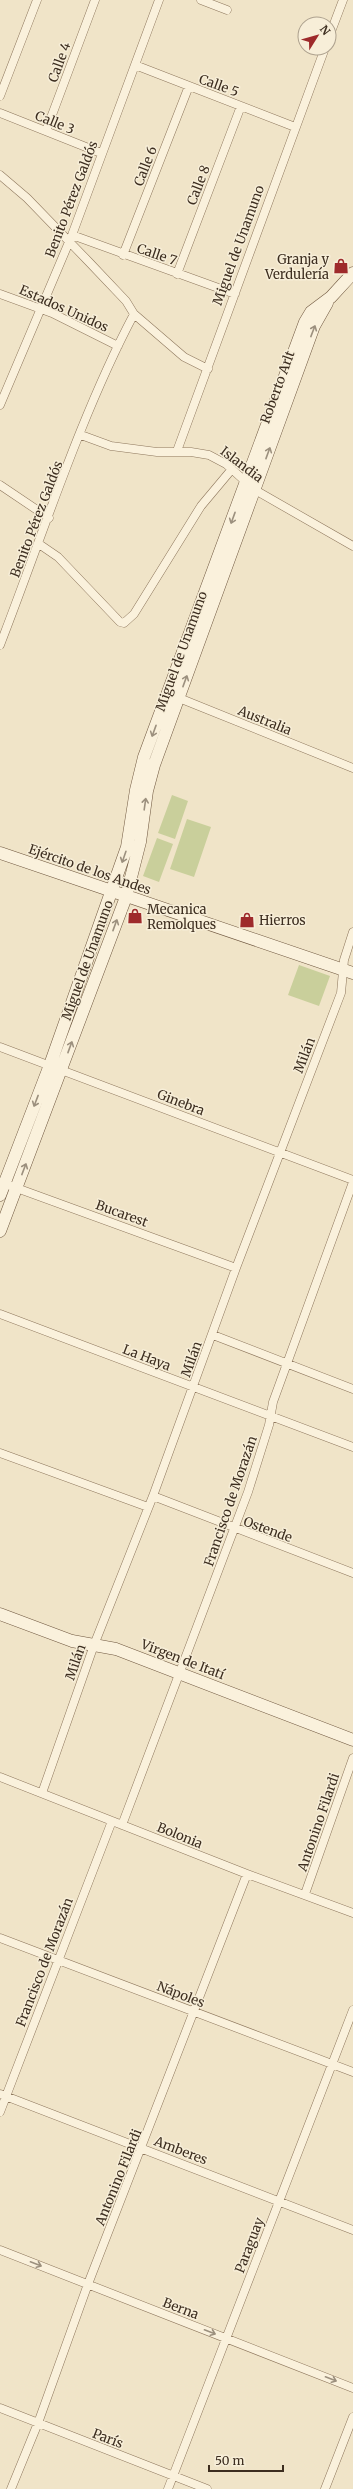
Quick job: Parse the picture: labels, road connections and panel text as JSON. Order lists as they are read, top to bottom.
{
  "streets": {
    "street": [
      "Calle 4",
      "Calle 5",
      "Calle 3",
      "Calle 6",
      "Calle 8",
      "Benito Pérez Galdós",
      "Miguel de Unamuno",
      "Calle 7",
      "Estados Unidos",
      "Roberto Arlt",
      "Islandia",
      "Australia",
      "Ejército de los Andes",
      "Milán",
      "Ginebra",
      "Bucarest",
      "La Haya",
      "Francisco de Morazán",
      "Ostende",
      "Virgen de Itatí",
      "Antonino Filardi",
      "Bolonia",
      "Nápoles",
      "Amberes",
      "Paraguay",
      "Berna",
      "París"
    ]
  },
  "crossings": [
    ["Calle 4", "Calle 3"],
    ["Calle 5", "Calle 6"],
    ["Calle 5", "Calle 8"],
    ["Calle 5", "Benito Pérez Galdós"],
    ["Calle 5", "Miguel de Unamuno"],
    ["Calle 3", "Benito Pérez Galdós"],
    ["Calle 6", "Calle 7"],
    ["Calle 8", "Calle 7"],
    ["Benito Pérez Galdós", "Calle 7"],
    ["Benito Pérez Galdós", "Estados Unidos"],
    ["Benito Pérez Galdós", "Islandia"],
    ["Miguel de Unamuno", "Calle 7"],
    ["Miguel de Unamuno", "Roberto Arlt"],
    ["Miguel de Unamuno", "Islandia"],
    ["Miguel de Unamuno", "Australia"],
    ["Miguel de Unamuno", "Ejército de los Andes"],
    ["Miguel de Unamuno", "Ginebra"],
    ["Miguel de Unamuno", "Bucarest"],
    ["Roberto Arlt", "Islandia"],
    ["Ejército de los Andes", "Milán"],
    ["Milán", "Ginebra"],
    ["Milán", "Bucarest"],
    ["Milán", "La Haya"],
    ["Milán", "Ostende"],
    ["Milán", "Virgen de Itatí"],
    ["Milán", "Bolonia"],
    ["Ginebra", "Francisco de Morazán"],
    ["La Haya", "Francisco de Morazán"],
    ["Francisco de Morazán", "Ostende"],
    ["Francisco de Morazán", "Virgen de Itatí"],
    ["Francisco de Morazán", "Bolonia"],
    ["Francisco de Morazán", "Nápoles"],
    ["Francisco de Morazán", "Amberes"],
    ["Antonino Filardi", "Bolonia"],
    ["Antonino Filardi", "Nápoles"],
    ["Antonino Filardi", "Amberes"],
    ["Antonino Filardi", "Berna"],
    ["Antonino Filardi", "París"],
    ["Nápoles", "Paraguay"],
    ["Amberes", "Paraguay"],
    ["Paraguay", "Berna"],
    ["Paraguay", "París"]
  ],
  "one_way": ["Berna"],
  "places": {
    "shop": ["Granja y Verdulería", "Mecanica Remolques", "Hierros"]
  },
  "scale_bar": "50 m",
  "north": "top right"
}
